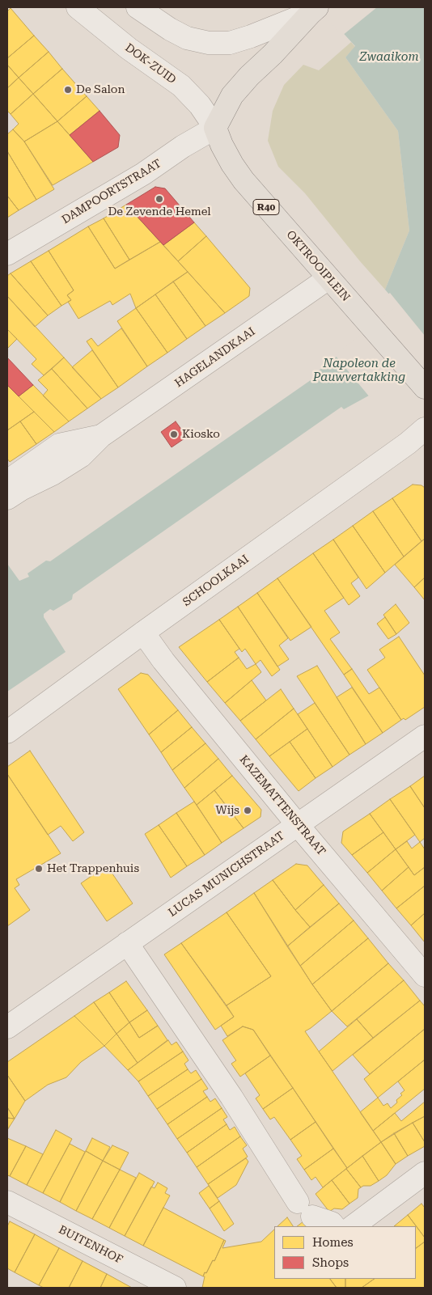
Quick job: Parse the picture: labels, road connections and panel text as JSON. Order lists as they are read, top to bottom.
{
  "streets": {
    "main road": ["R40", "OKTROOIPLEIN"],
    "street": [
      "DOK-ZUID",
      "DAMPOORTSTRAAT",
      "HAGELANDKAAI",
      "SCHOOLKAAI",
      "KAZEMATTENSTRAAT",
      "LUCAS MUNICHSTRAAT",
      "BUITENHOF"
    ]
  },
  "crossings": [
    ["DOK-ZUID", "DAMPOORTSTRAAT"],
    ["DOK-ZUID", "OKTROOIPLEIN"],
    ["DAMPOORTSTRAAT", "OKTROOIPLEIN"],
    ["OKTROOIPLEIN", "HAGELANDKAAI"],
    ["SCHOOLKAAI", "KAZEMATTENSTRAAT"],
    ["KAZEMATTENSTRAAT", "LUCAS MUNICHSTRAAT"]
  ],
  "water": ["Zwaaikom", "Napoleon de Pauwvertakking"],
  "places": [
    "De Salon",
    "De Zevende Hemel",
    "Kiosko",
    "Wijs",
    "Het Trappenhuis"
  ],
  "legend": ["Homes", "Shops"]
}
